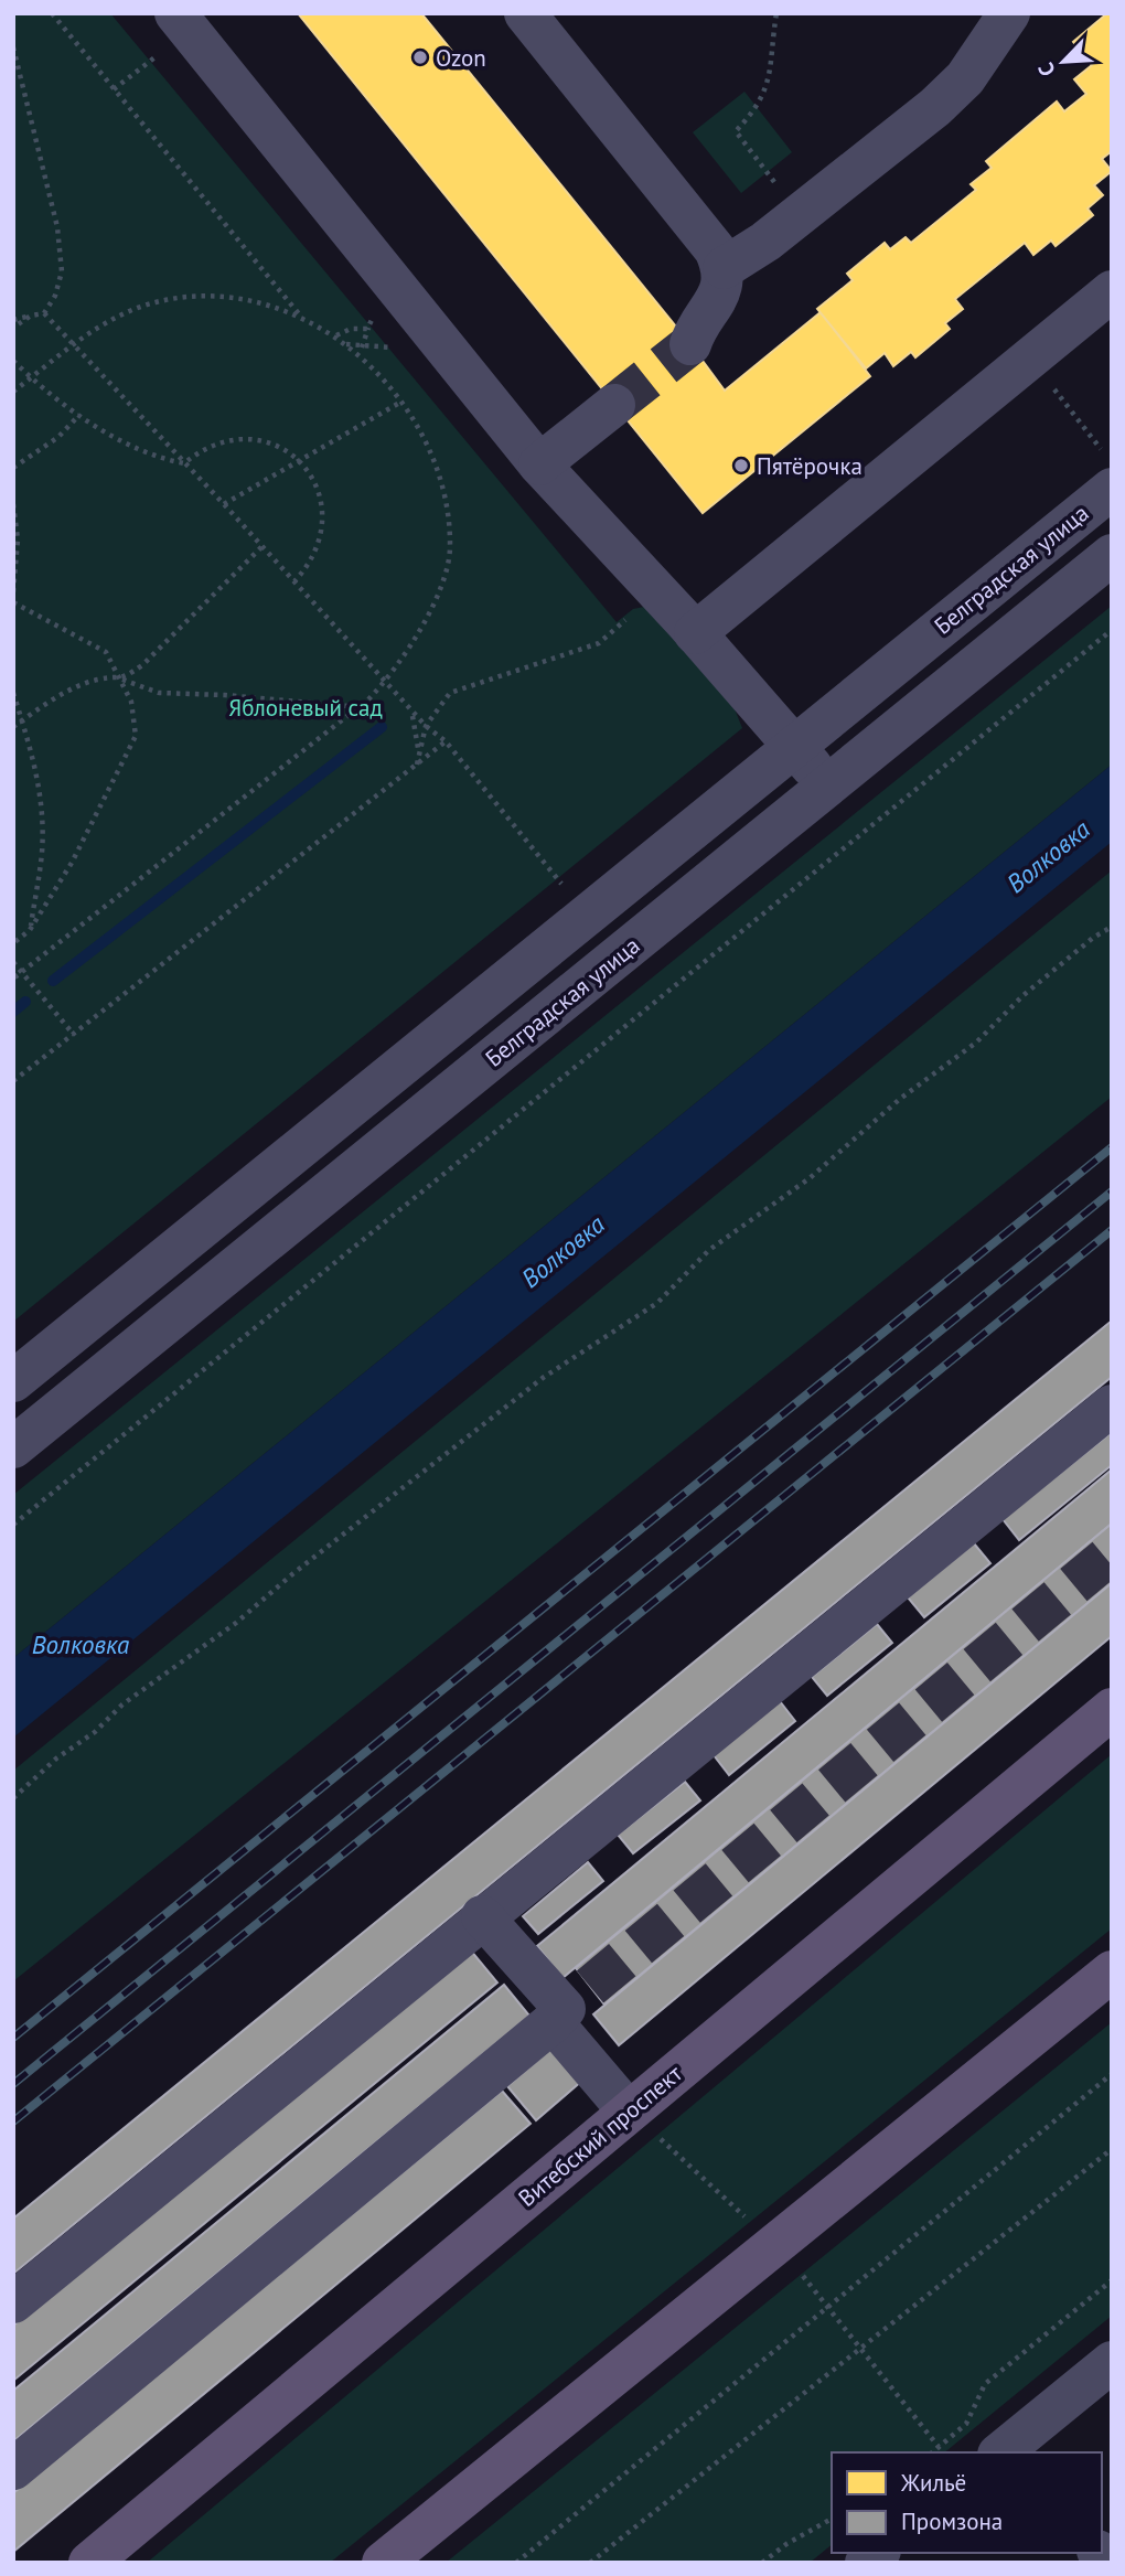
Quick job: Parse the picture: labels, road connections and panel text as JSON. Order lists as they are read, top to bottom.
{
  "streets": {
    "main road": ["Витебский проспект"],
    "street": ["Белградская улица"]
  },
  "water": ["Волковка"],
  "parks": ["Яблоневый сад"],
  "places": ["Ozon", "Пятёрочка"],
  "legend": ["Жильё", "Промзона"],
  "north": "bottom left"
}
